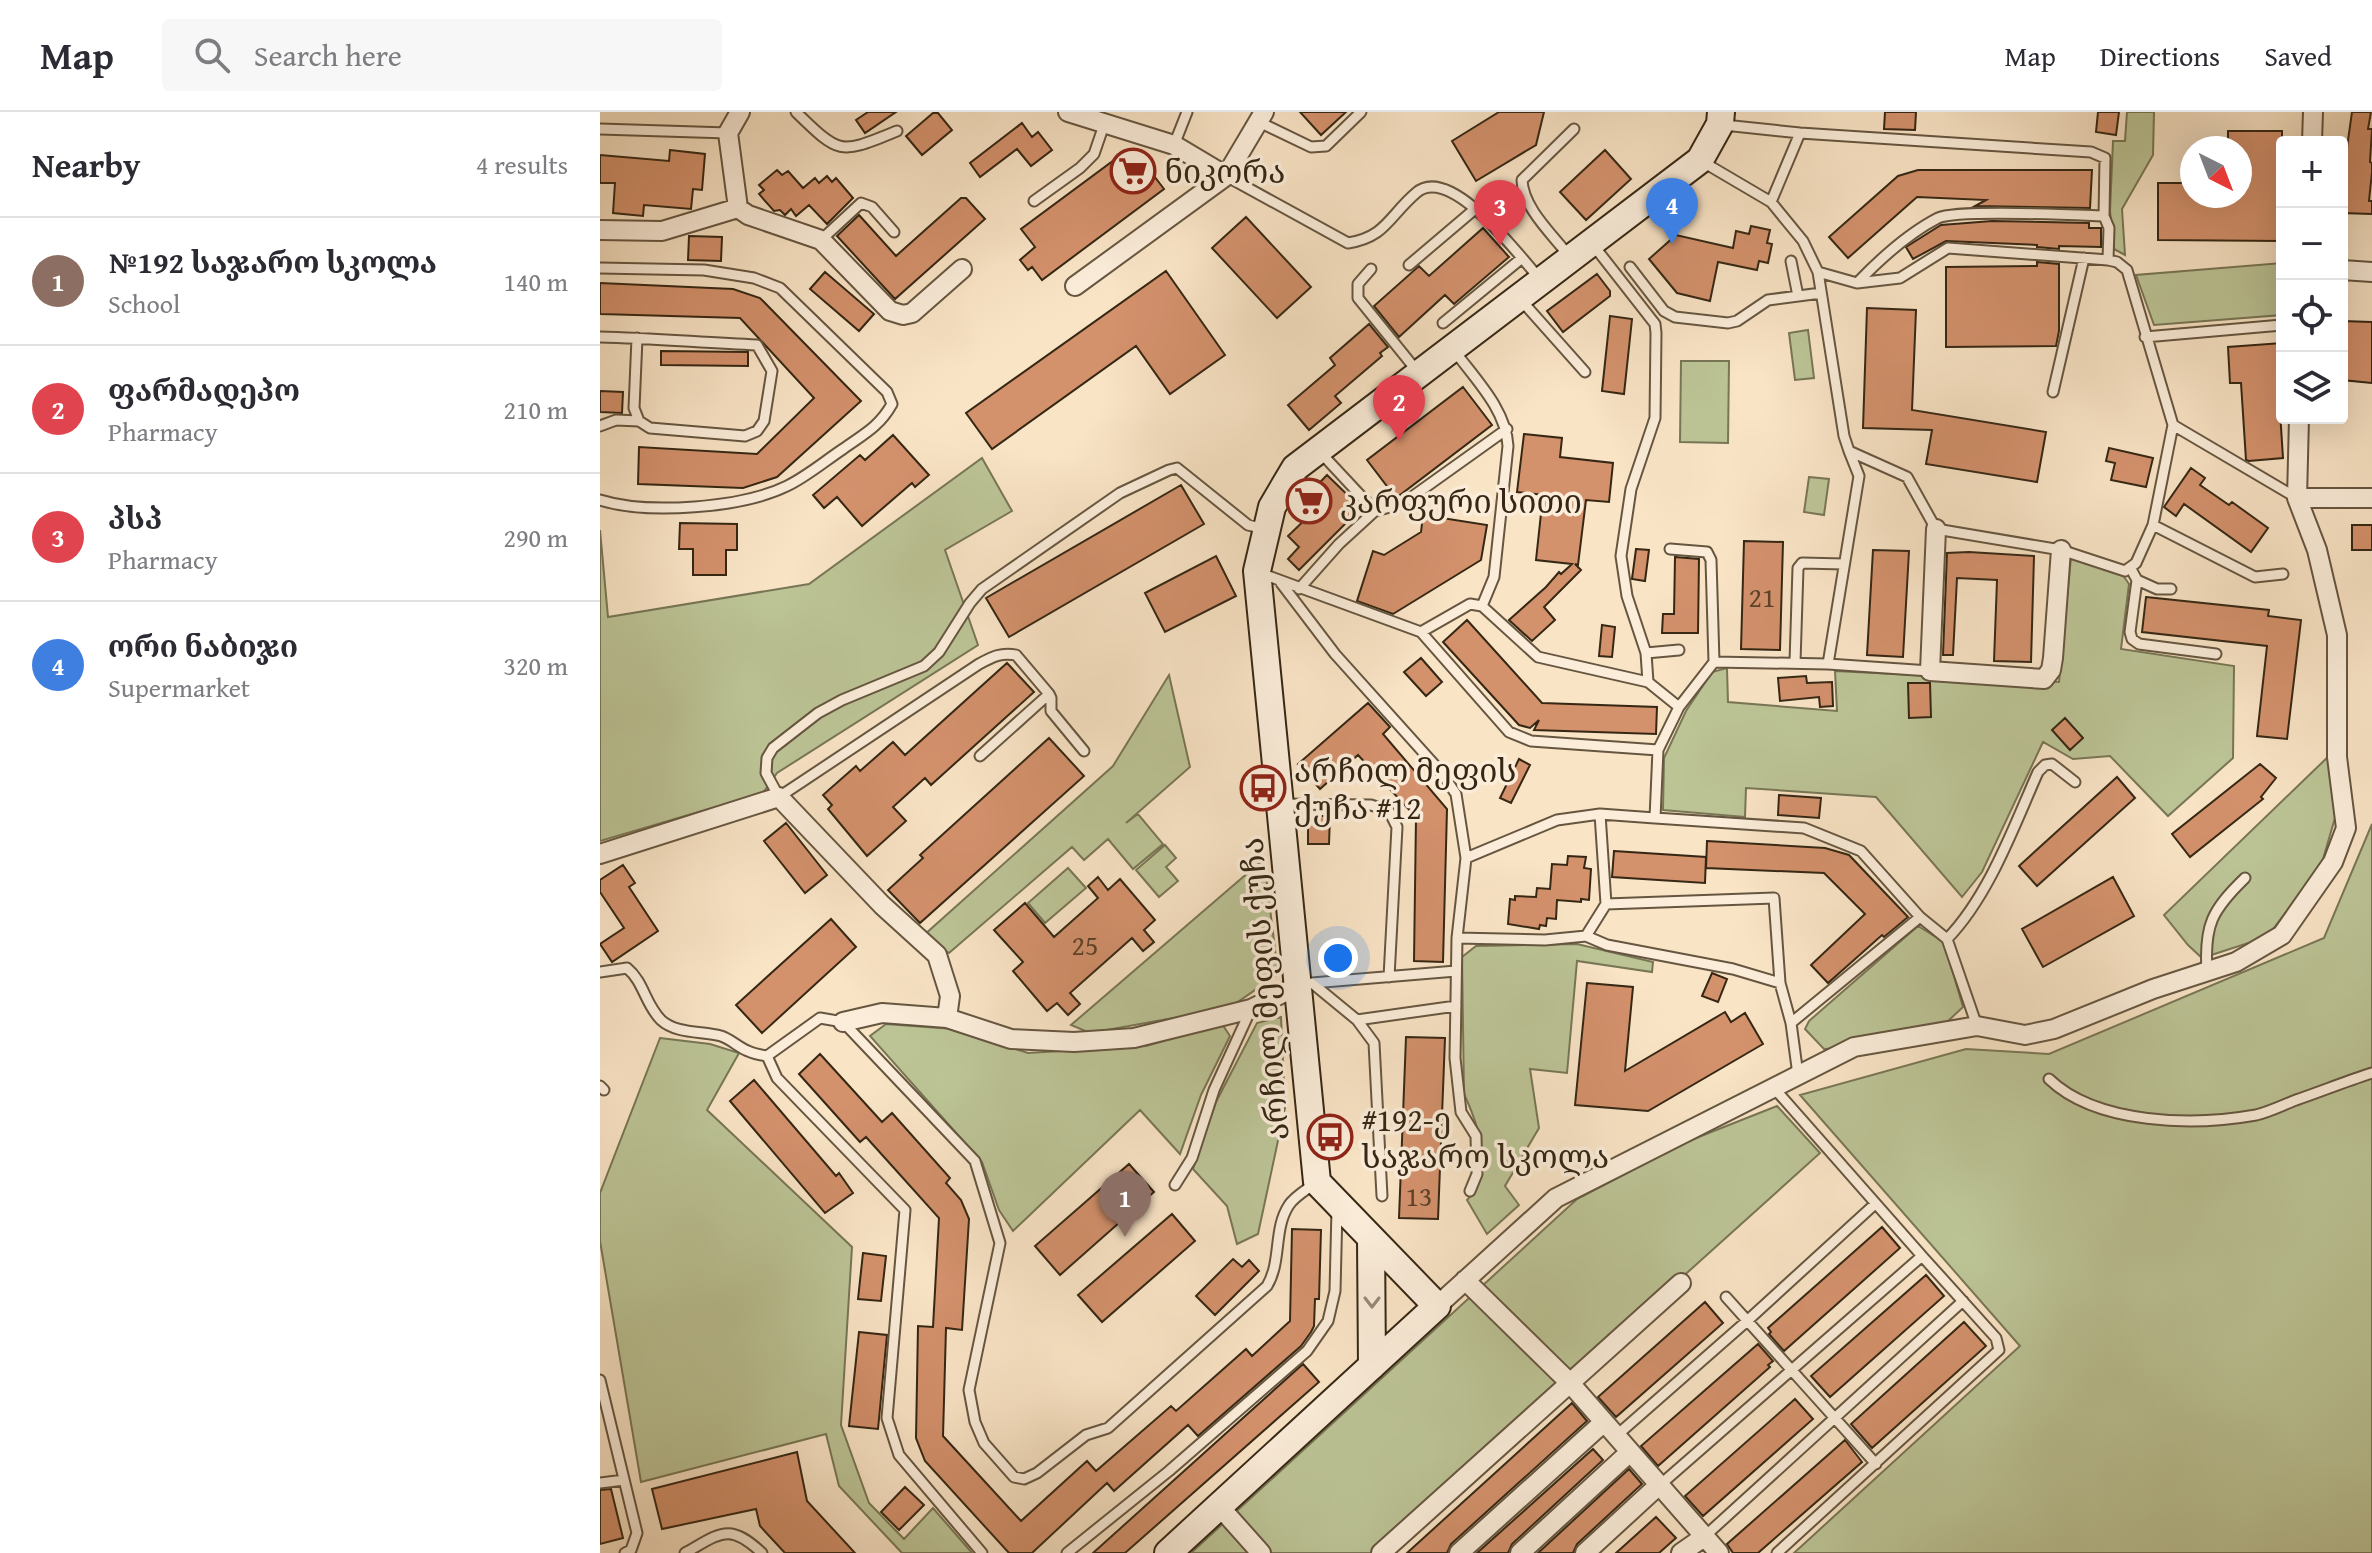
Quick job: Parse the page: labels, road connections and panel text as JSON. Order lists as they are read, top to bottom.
{
  "streets": {
    "street": ["არჩილ მეფის ქუჩა"]
  },
  "places": {
    "supermarket": ["ნიკორა", "კარფური სითი"],
    "bus stop": ["არჩილ მეფის ქუჩა #12", "#192-ე საჯარო სკოლა"]
  },
  "house_numbers": ["21", "25", "13"],
  "north": "bottom right",
  "page": {
    "header": "Map",
    "search": "Search here",
    "nav": ["Map", "Directions", "Saved"],
    "heading": ["Nearby", "4 results"],
    "map_buttons": ["+", "−"],
    "pins": [
      "4",
      "3",
      "2",
      "1"
    ],
    "list": [
      {
        "mark": "1",
        "name": "№192 საჯარო სკოლა",
        "note": "School",
        "value": "140 m"
      },
      {
        "mark": "2",
        "name": "ფარმადეპო",
        "note": "Pharmacy",
        "value": "210 m"
      },
      {
        "mark": "3",
        "name": "პსპ",
        "note": "Pharmacy",
        "value": "290 m"
      },
      {
        "mark": "4",
        "name": "ორი ნაბიჯი",
        "note": "Supermarket",
        "value": "320 m"
      }
    ]
  }
}
